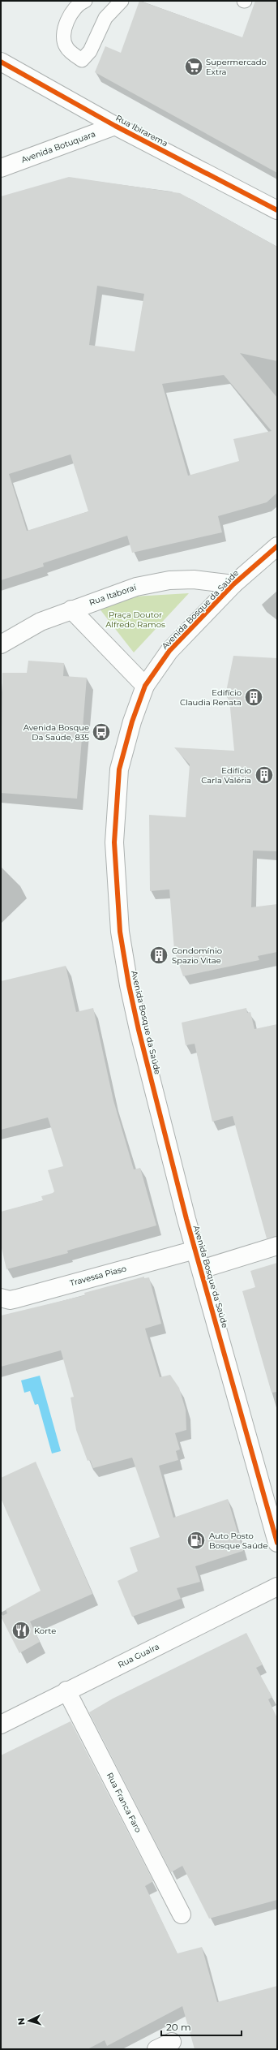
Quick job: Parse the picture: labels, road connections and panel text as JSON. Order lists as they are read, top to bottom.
{
  "streets": {
    "street": [
      "Rua Ibirarema",
      "Avenida Botuquara",
      "Rua Itaboraí",
      "Avenida Bosque da Saúde",
      "Travessa Piaso",
      "Rua Guaira",
      "Rua Franca Faro"
    ]
  },
  "crossings": [
    ["Rua Ibirarema", "Avenida Botuquara"],
    ["Rua Itaboraí", "Avenida Bosque da Saúde"],
    ["Avenida Bosque da Saúde", "Travessa Piaso"],
    ["Rua Guaira", "Rua Franca Faro"]
  ],
  "parks": ["Praça Doutor Alfredo Ramos"],
  "places": {
    "supermarket": ["Supermercado Extra"],
    "building": ["Edifício Claudia Renata", "Edifício Carla Valéria", "Condomínio Spazio Vitae"],
    "bus stop": ["Avenida Bosque Da Saúde, 835"],
    "fuel station": ["Auto Posto Bosque Saúde"],
    "restaurant": ["Korte"]
  },
  "scale_bar": "20 m",
  "north": "left"
}
